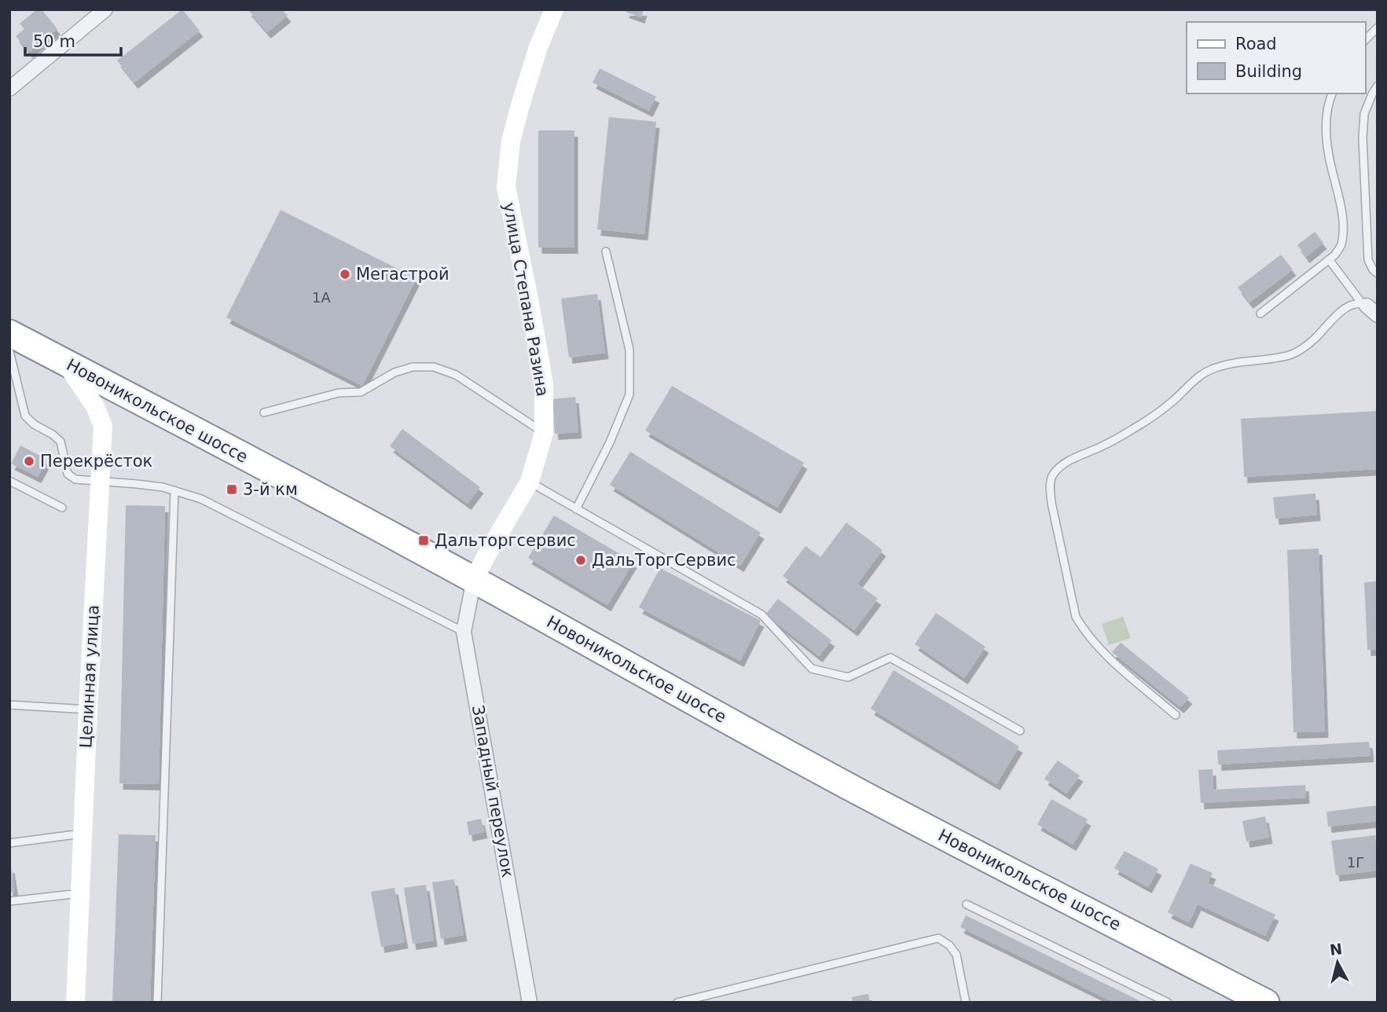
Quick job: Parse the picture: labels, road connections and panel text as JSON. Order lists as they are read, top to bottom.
{
  "streets": {
    "highway": ["Новоникольское шоссе"],
    "main road": ["улица Степана Разина", "Целинная улица"],
    "street": ["Западный переулок"]
  },
  "crossings": [
    ["улица Степана Разина", "Новоникольское шоссе"],
    ["улица Степана Разина", "Западный переулок"],
    ["Новоникольское шоссе", "Целинная улица"],
    ["Новоникольское шоссе", "Западный переулок"]
  ],
  "places": {
    "other": ["Мегастрой", "Перекрёсток", "ДальТоргСервис"],
    "transit": ["3-й км", "Дальторгсервис"]
  },
  "house_numbers": ["1А", "1Г"],
  "legend": ["Road", "Building"],
  "scale_bar": "50 m",
  "north": "top"
}
